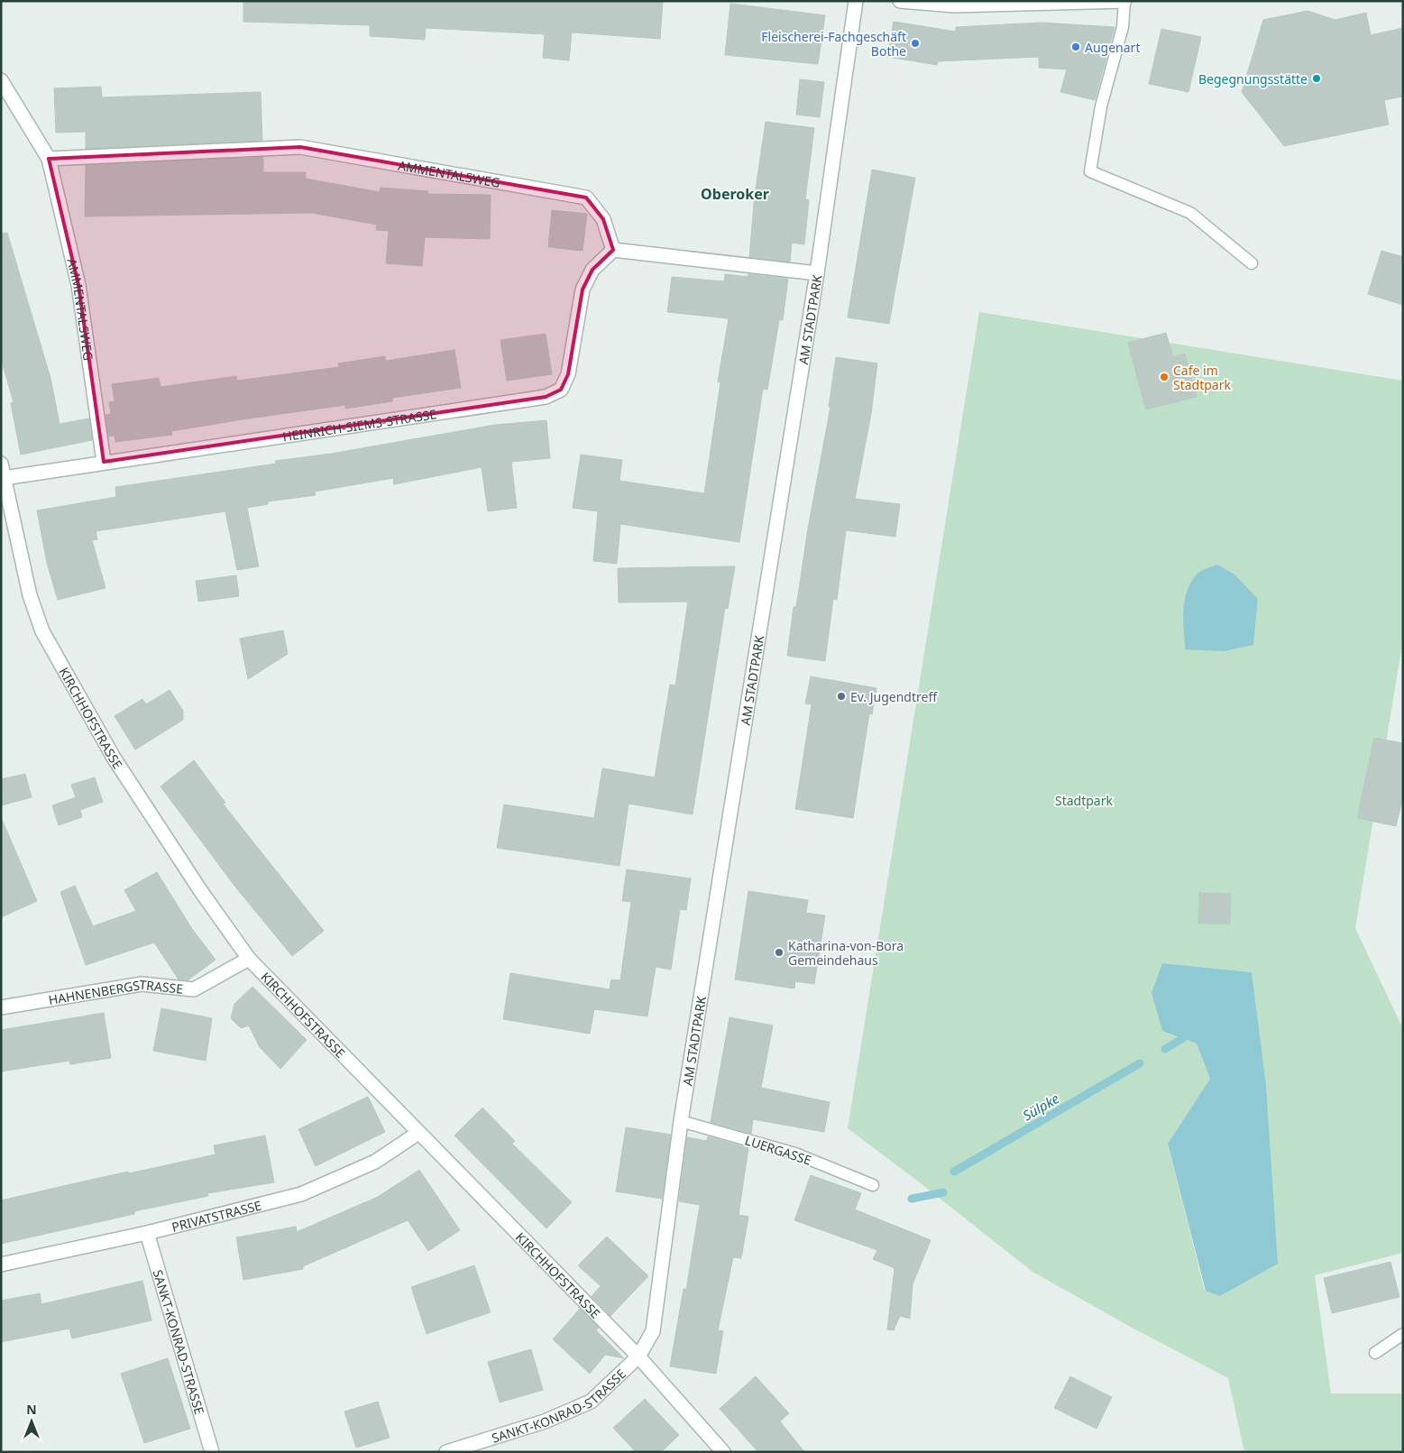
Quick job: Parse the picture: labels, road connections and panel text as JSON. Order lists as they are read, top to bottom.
{
  "streets": {
    "street": [
      "AMMENTALSWEG",
      "AM STADTPARK",
      "HEINRICH-SIEMS-STRASSE",
      "KIRCHHOFSTRASSE",
      "HAHNENBERGSTRASSE",
      "PRIVATSTRASSE",
      "SANKT-KONRAD-STRASSE"
    ],
    "lane": ["LUERGASSE"]
  },
  "crossings": [
    ["AMMENTALSWEG", "HEINRICH-SIEMS-STRASSE"],
    ["AM STADTPARK", "KIRCHHOFSTRASSE"],
    ["AM STADTPARK", "LUERGASSE"],
    ["AM STADTPARK", "SANKT-KONRAD-STRASSE"],
    ["HEINRICH-SIEMS-STRASSE", "KIRCHHOFSTRASSE"],
    ["KIRCHHOFSTRASSE", "HAHNENBERGSTRASSE"],
    ["KIRCHHOFSTRASSE", "PRIVATSTRASSE"],
    ["KIRCHHOFSTRASSE", "SANKT-KONRAD-STRASSE"],
    ["PRIVATSTRASSE", "SANKT-KONRAD-STRASSE"]
  ],
  "districts": ["Oberoker"],
  "water": ["Sülpke"],
  "parks": ["Stadtpark"],
  "places": [
    "Fleischerei-Fachgeschäft Bothe",
    "Augenart",
    "Begegnungsstätte",
    "Cafe im Stadtpark",
    "Ev. Jugendtreff",
    "Katharina-von-Bora Gemeindehaus"
  ],
  "north": "top"
}
